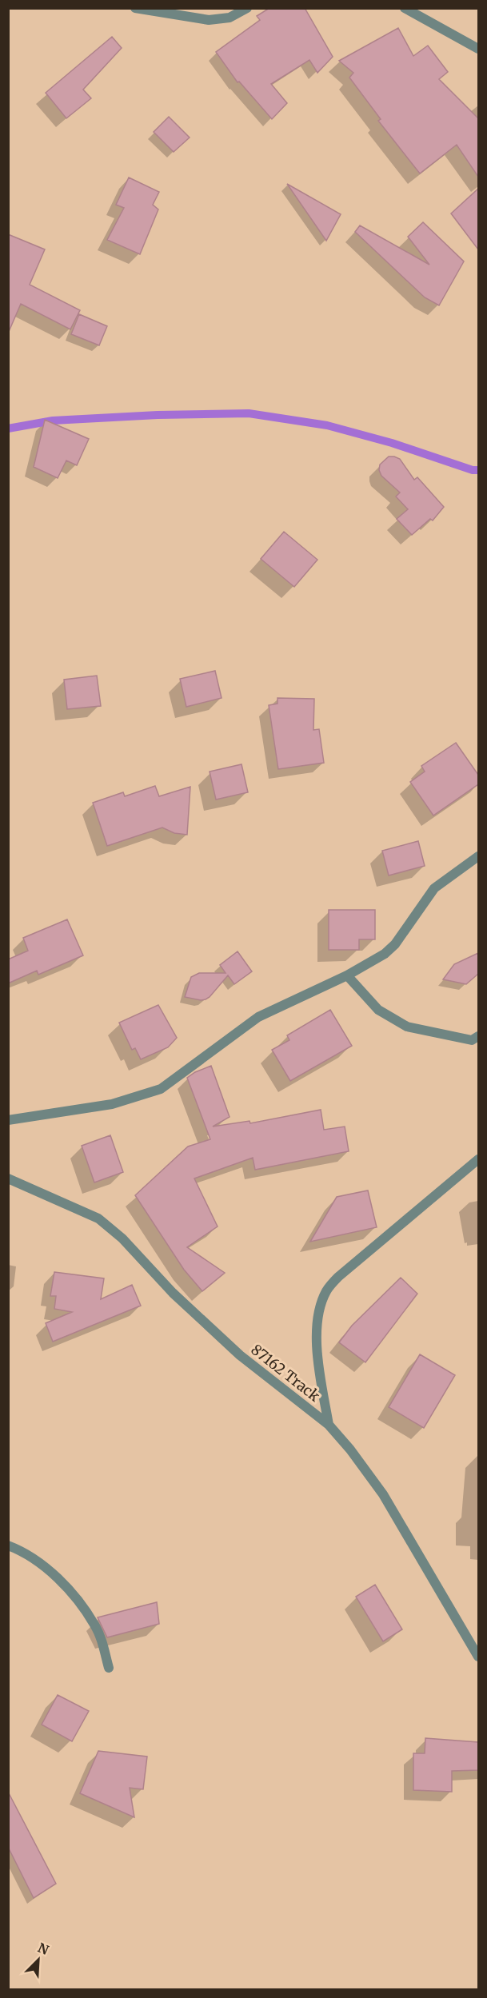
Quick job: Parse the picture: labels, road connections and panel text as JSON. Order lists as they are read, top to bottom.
{
  "streets": {
    "street": ["87162 Track"]
  },
  "north": "top right"
}
